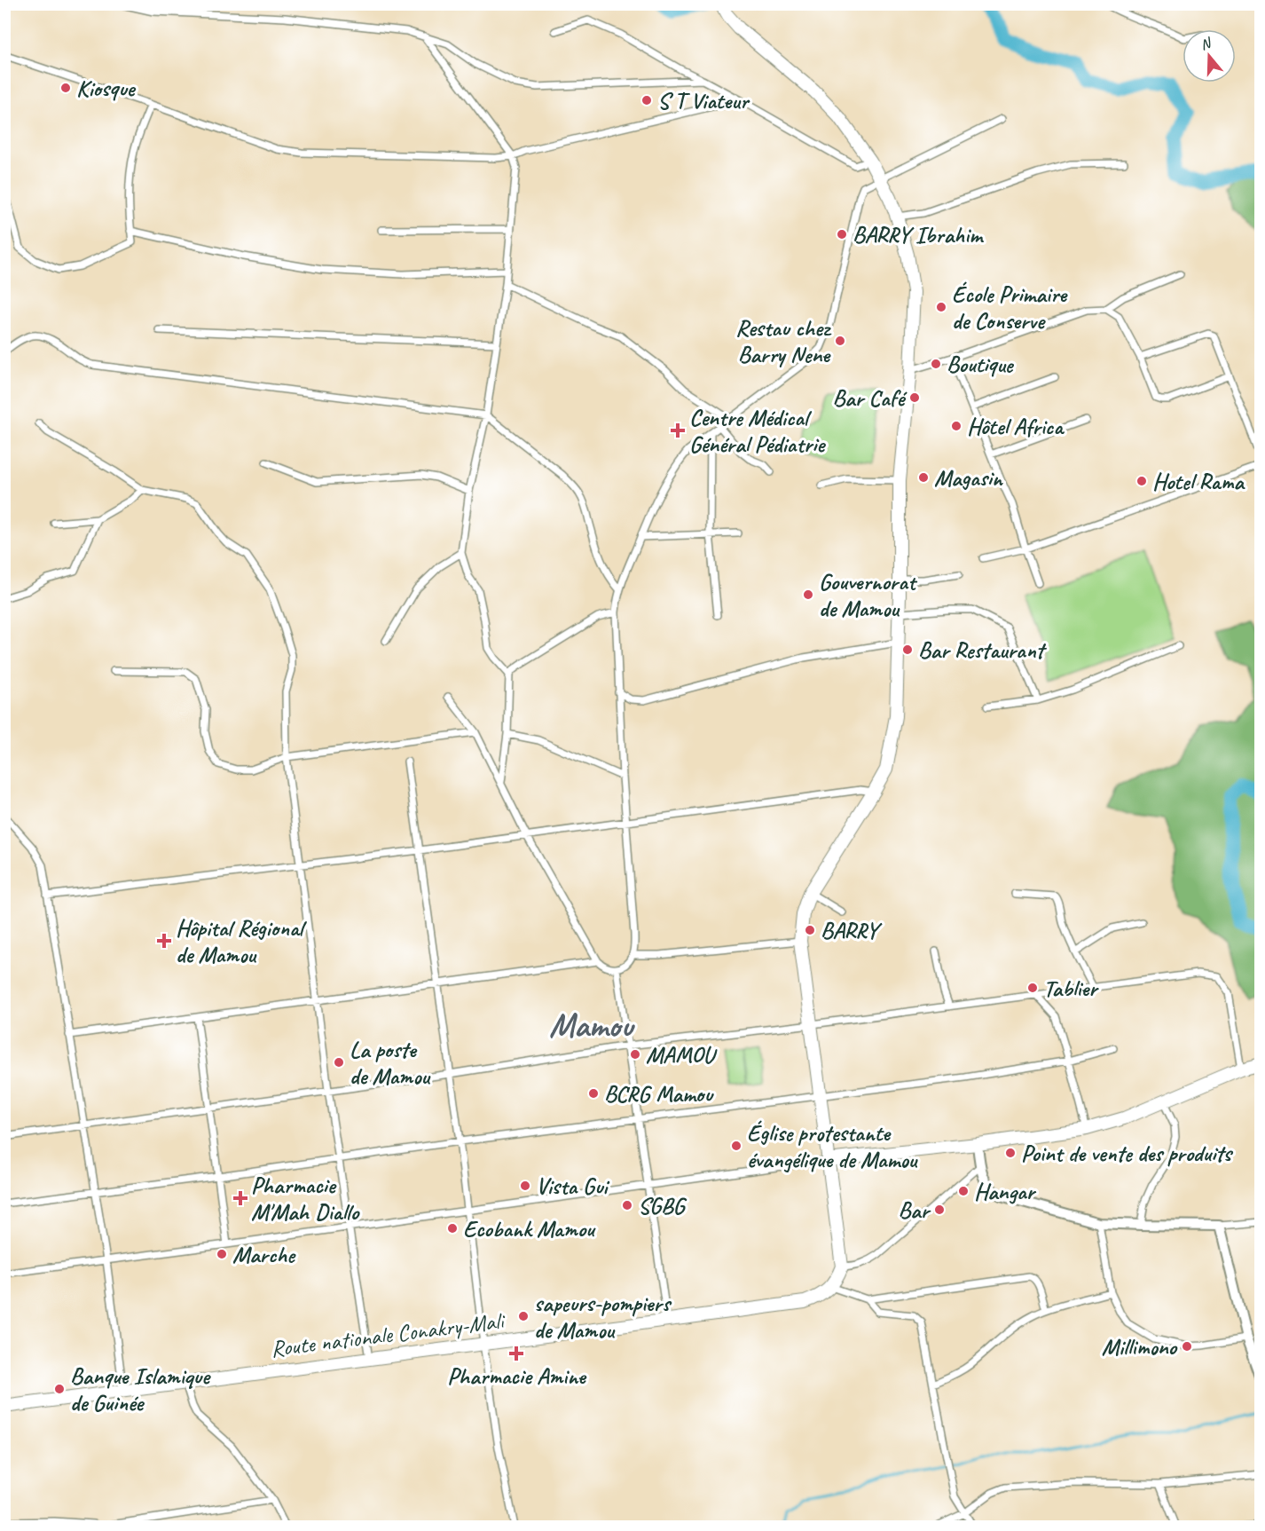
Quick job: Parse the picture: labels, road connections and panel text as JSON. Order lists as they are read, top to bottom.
{
  "streets": {
    "highway": ["Route nationale Conakry-Mali"]
  },
  "districts": ["Mamou"],
  "places": {
    "other": [
      "Kiosque",
      "S T Viateur",
      "BARRY Ibrahim",
      "École Primaire de Conserve",
      "Restau chez Barry Nene",
      "Boutique",
      "Bar Café",
      "Hôtel Africa",
      "Magasin",
      "Hotel Rama",
      "Gouvernorat de Mamou",
      "Bar Restaurant",
      "BARRY",
      "Tablier",
      "MAMOU",
      "La poste de Mamou",
      "BCRG Mamou",
      "Église protestante évangélique de Mamou",
      "Point de vente des produits",
      "Vista Gui",
      "Hangar",
      "SGBG",
      "Bar",
      "Ecobank Mamou",
      "Marche",
      "sapeurs-pompiers de Mamou",
      "Millimono",
      "Banque Islamique de Guinée"
    ],
    "health": [
      "Centre Médical Général Pédiatrie",
      "Hôpital Régional de Mamou",
      "Pharmacie M'Mah Diallo",
      "Pharmacie Amine"
    ]
  },
  "north": "top"
}
